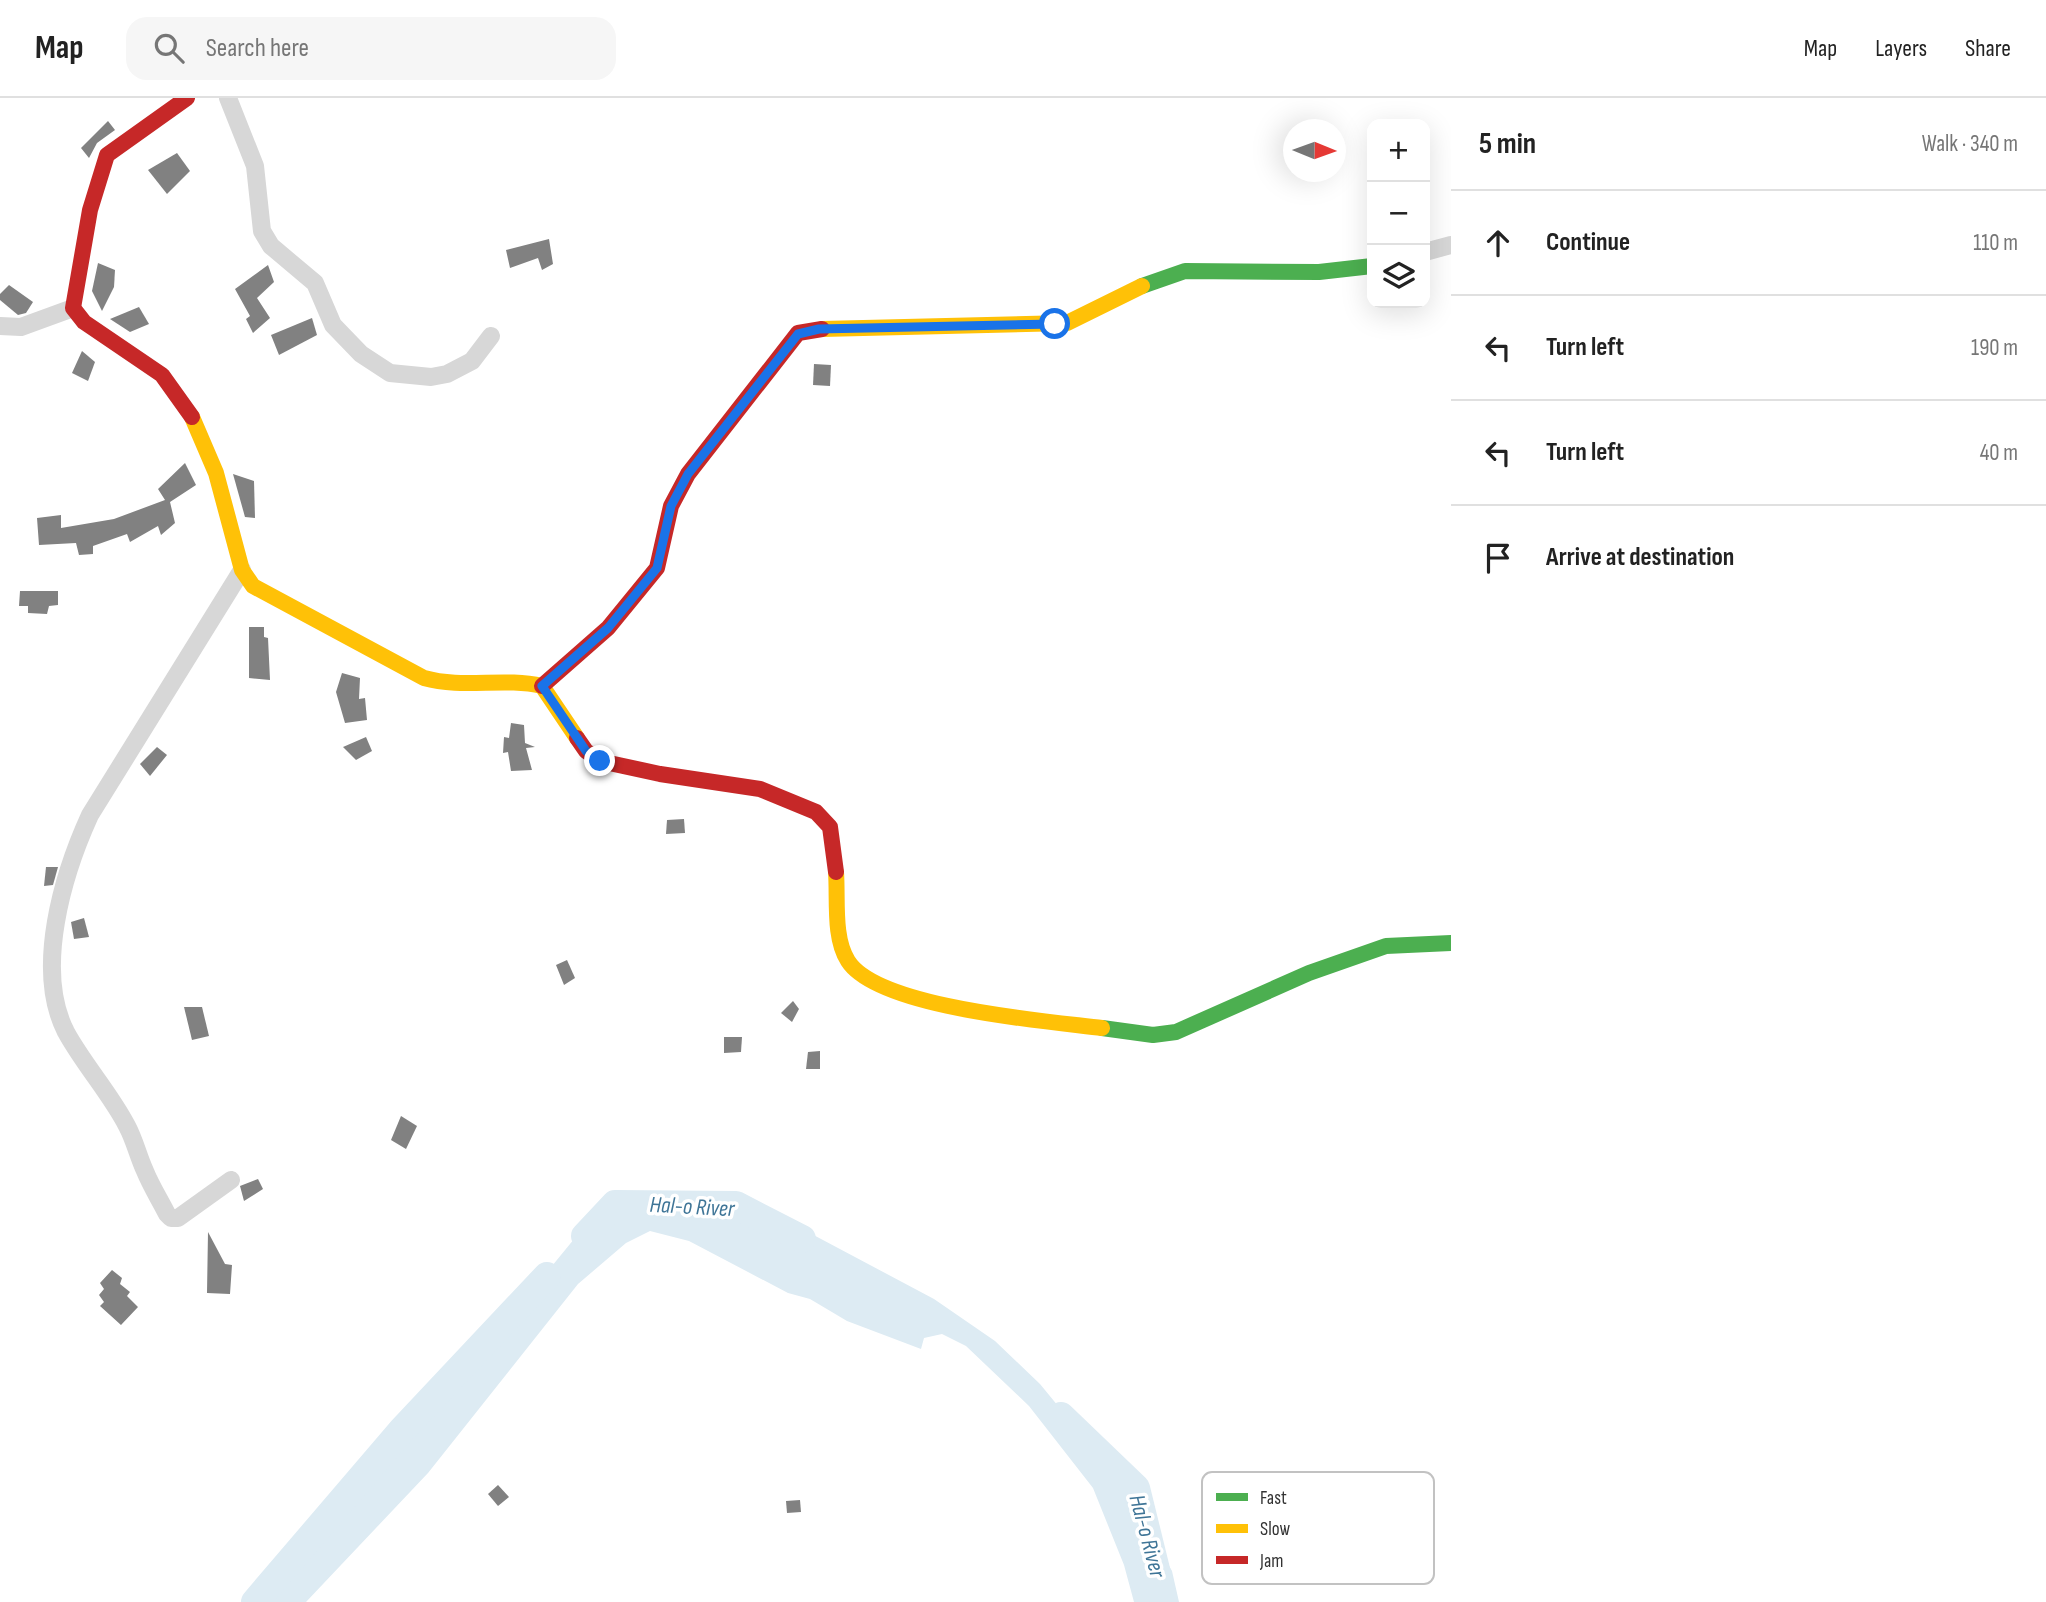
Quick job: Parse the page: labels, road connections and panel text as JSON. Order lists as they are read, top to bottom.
{
  "water": ["Hal-o River"],
  "legend": ["Fast", "Slow", "Jam"],
  "north": "right",
  "page": {
    "header": "Map",
    "search": "Search here",
    "nav": ["Map", "Layers", "Share"],
    "heading": ["5 min", "Walk · 340 m"],
    "map_buttons": ["+", "−"],
    "list": [
      ["Continue", "110 m"],
      ["Turn left", "190 m"],
      ["Turn left", "40 m"],
      "Arrive at destination"
    ]
  }
}
